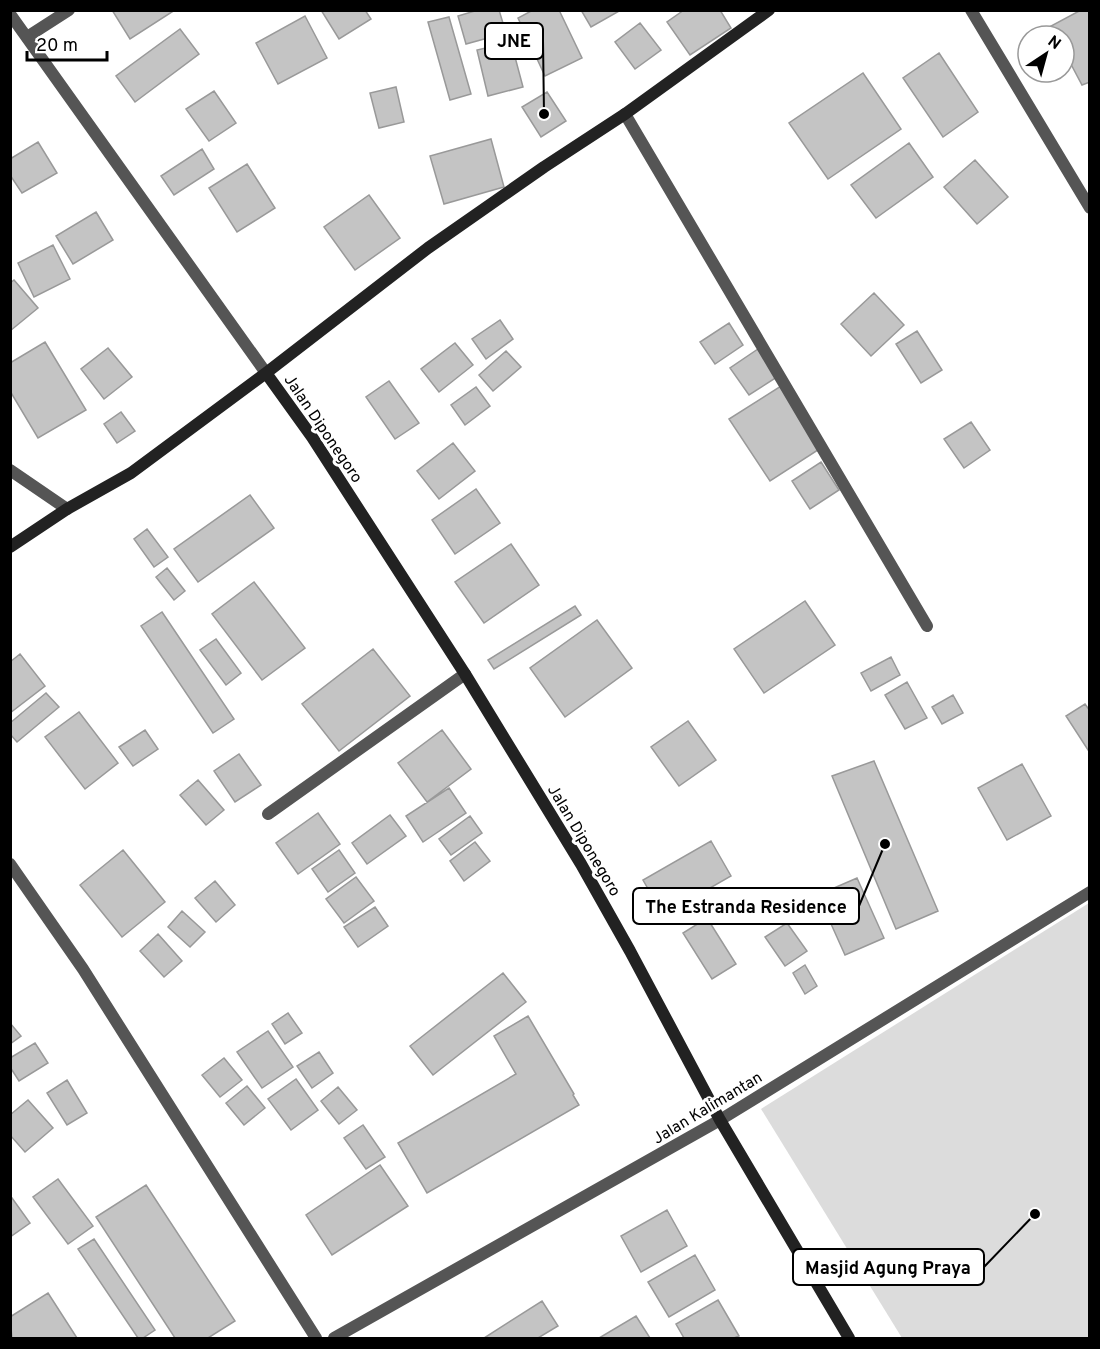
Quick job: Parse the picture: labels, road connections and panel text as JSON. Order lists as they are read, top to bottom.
{
  "streets": {
    "main road": ["Jalan Diponegoro"],
    "street": ["Jalan Kalimantan"]
  },
  "crossings": [
    ["Jalan Diponegoro", "Jalan Kalimantan"]
  ],
  "places": ["JNE", "The Estranda Residence", "Masjid Agung Praya"],
  "scale_bar": "20 m",
  "north": "top right"
}
